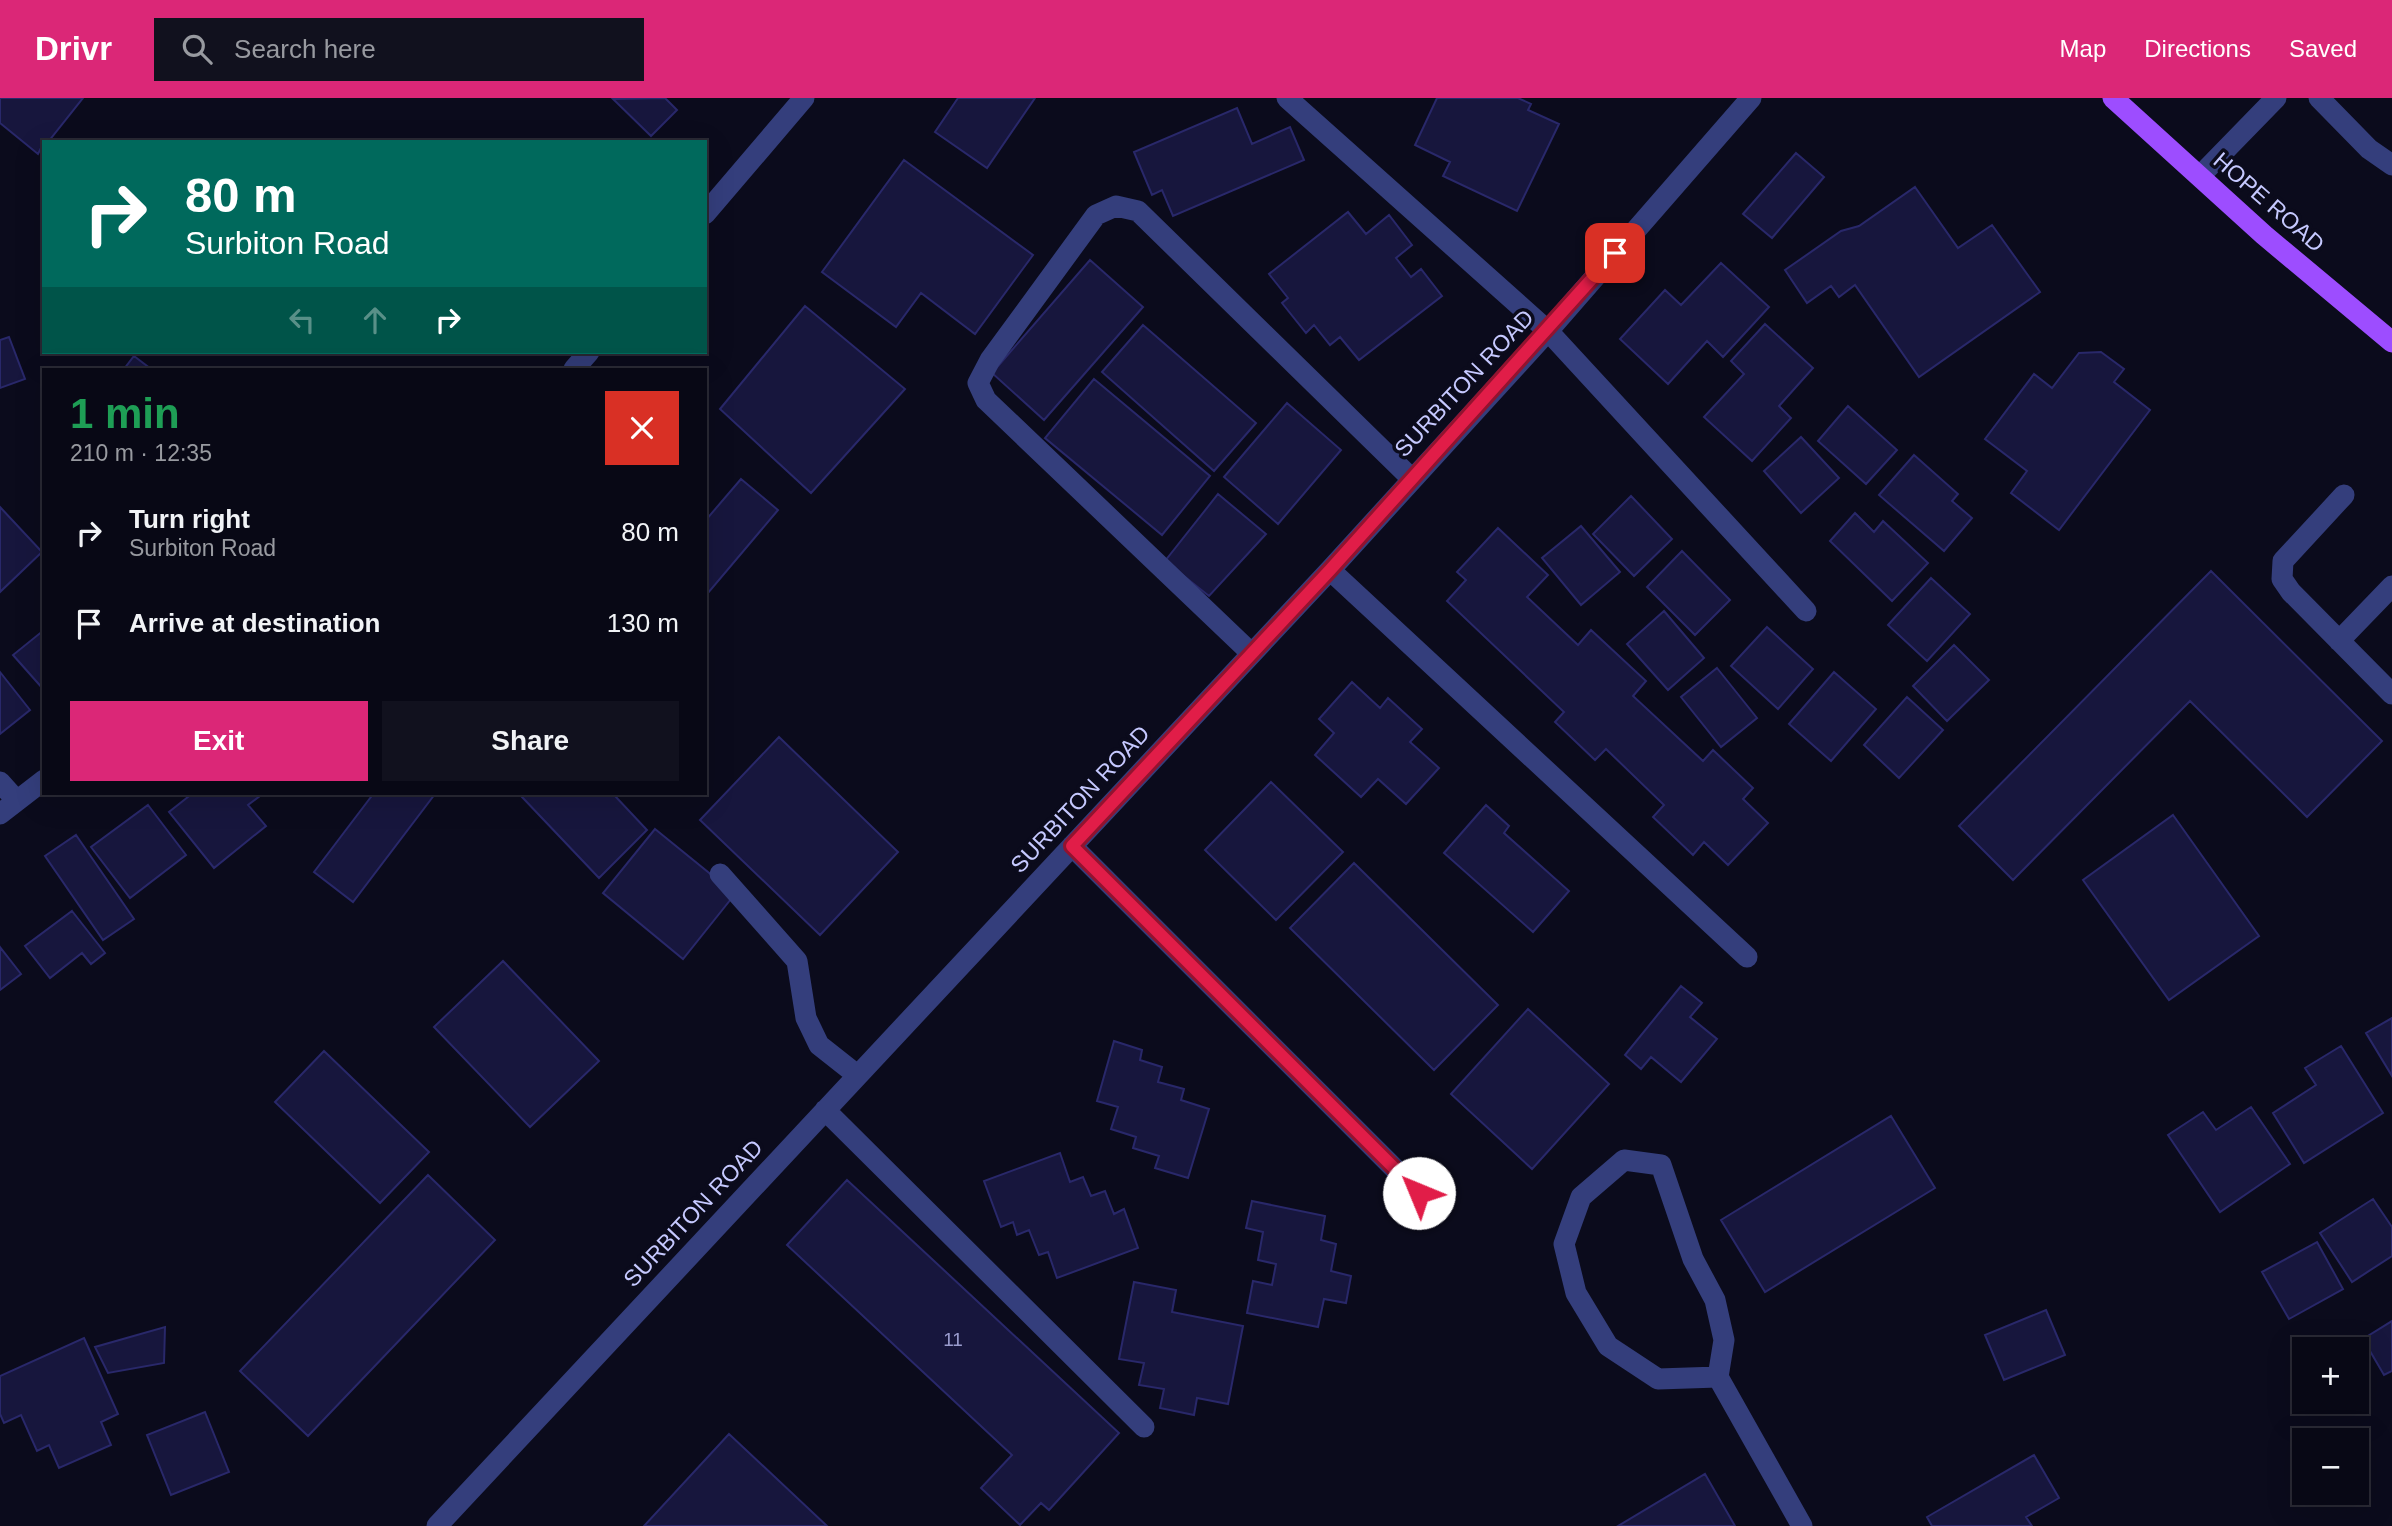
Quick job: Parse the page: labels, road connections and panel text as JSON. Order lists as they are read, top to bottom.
{
  "streets": {
    "main road": ["HOPE ROAD"],
    "street": ["SURBITON ROAD"]
  },
  "house_numbers": ["11"],
  "page": {
    "header": "Drivr",
    "search": "Search here",
    "nav": ["Map", "Directions", "Saved"],
    "turn": ["80 m", "Surbiton Road"],
    "heading": ["1 min", "210 m · 12:35"],
    "list": [
      {
        "name": "Turn right",
        "note": "Surbiton Road",
        "value": "80 m"
      },
      {
        "name": "Arrive at destination",
        "value": "130 m"
      }
    ],
    "buttons": ["Exit", "Share"],
    "map_buttons": ["+", "−"]
  }
}
